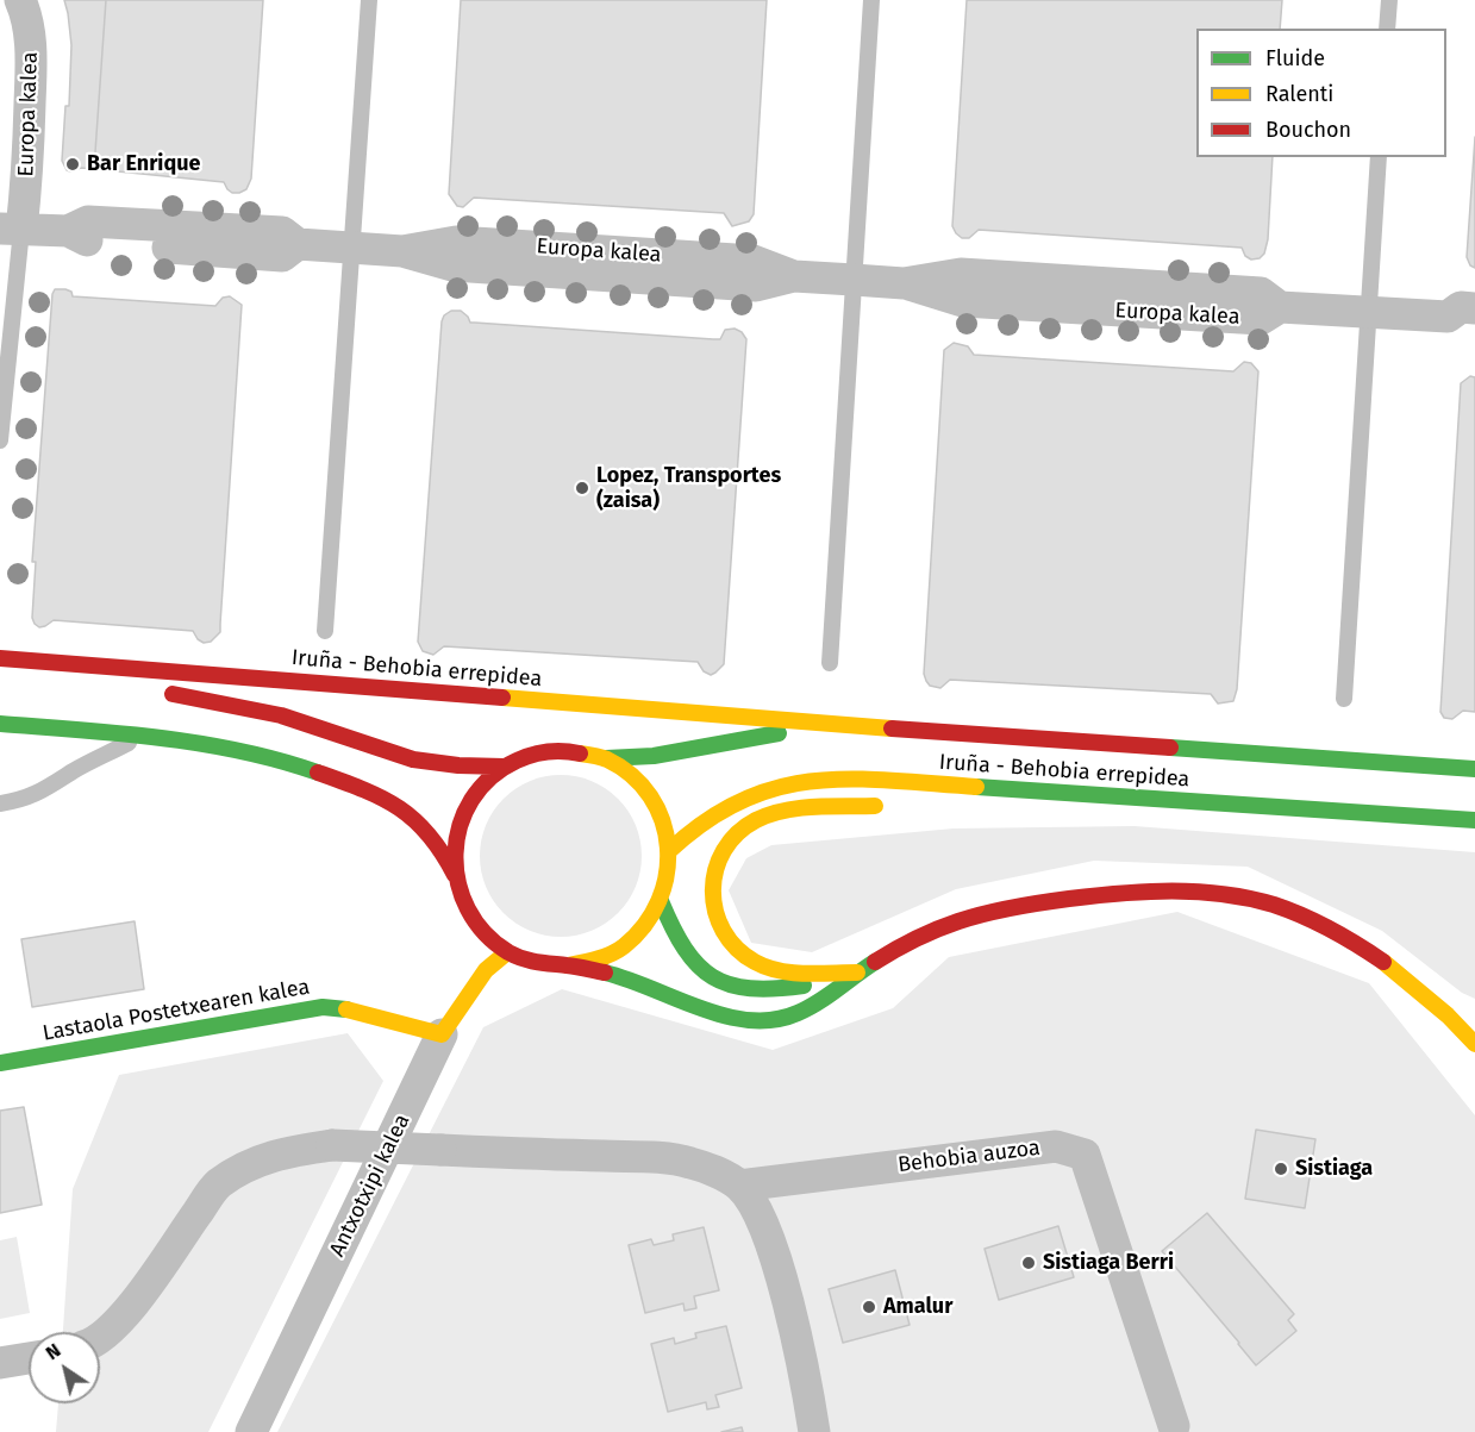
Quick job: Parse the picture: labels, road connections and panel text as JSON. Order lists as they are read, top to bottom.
{
  "streets": {
    "main road": ["Iruña - Behobia errepidea", "Lastaola Postetxearen kalea", "Antxotxipi kalea"],
    "street": ["Europa kalea", "Behobia auzoa"]
  },
  "crossings": [
    ["Iruña - Behobia errepidea", "Antxotxipi kalea"],
    ["Lastaola Postetxearen kalea", "Antxotxipi kalea"]
  ],
  "places": [
    "Bar Enrique",
    "Lopez, Transportes (zaisa)",
    "Sistiaga",
    "Sistiaga Berri",
    "Amalur"
  ],
  "legend": ["Fluide", "Ralenti", "Bouchon"],
  "north": "top left"
}
